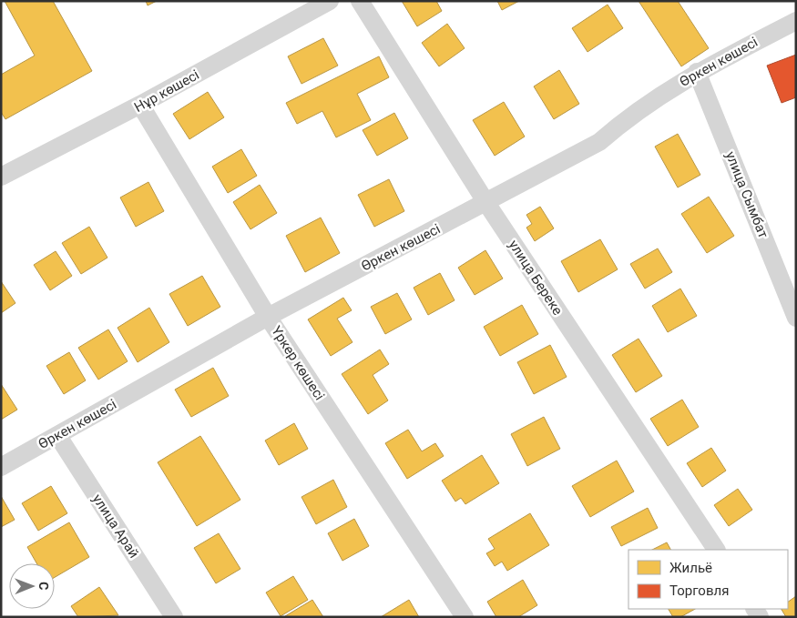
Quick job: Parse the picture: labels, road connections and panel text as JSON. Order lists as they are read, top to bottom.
{
  "streets": {
    "street": [
      "Өркен көшесі",
      "Нұр көшесі",
      "улица Сымбат",
      "улица Береке",
      "Үркер көшесі",
      "улица Арай"
    ]
  },
  "crossings": [
    ["Өркен көшесі", "улица Сымбат"],
    ["Өркен көшесі", "улица Береке"],
    ["Өркен көшесі", "Үркер көшесі"],
    ["Өркен көшесі", "улица Арай"],
    ["Нұр көшесі", "Үркер көшесі"]
  ],
  "legend": ["Жильё", "Торговля"],
  "north": "right"
}
